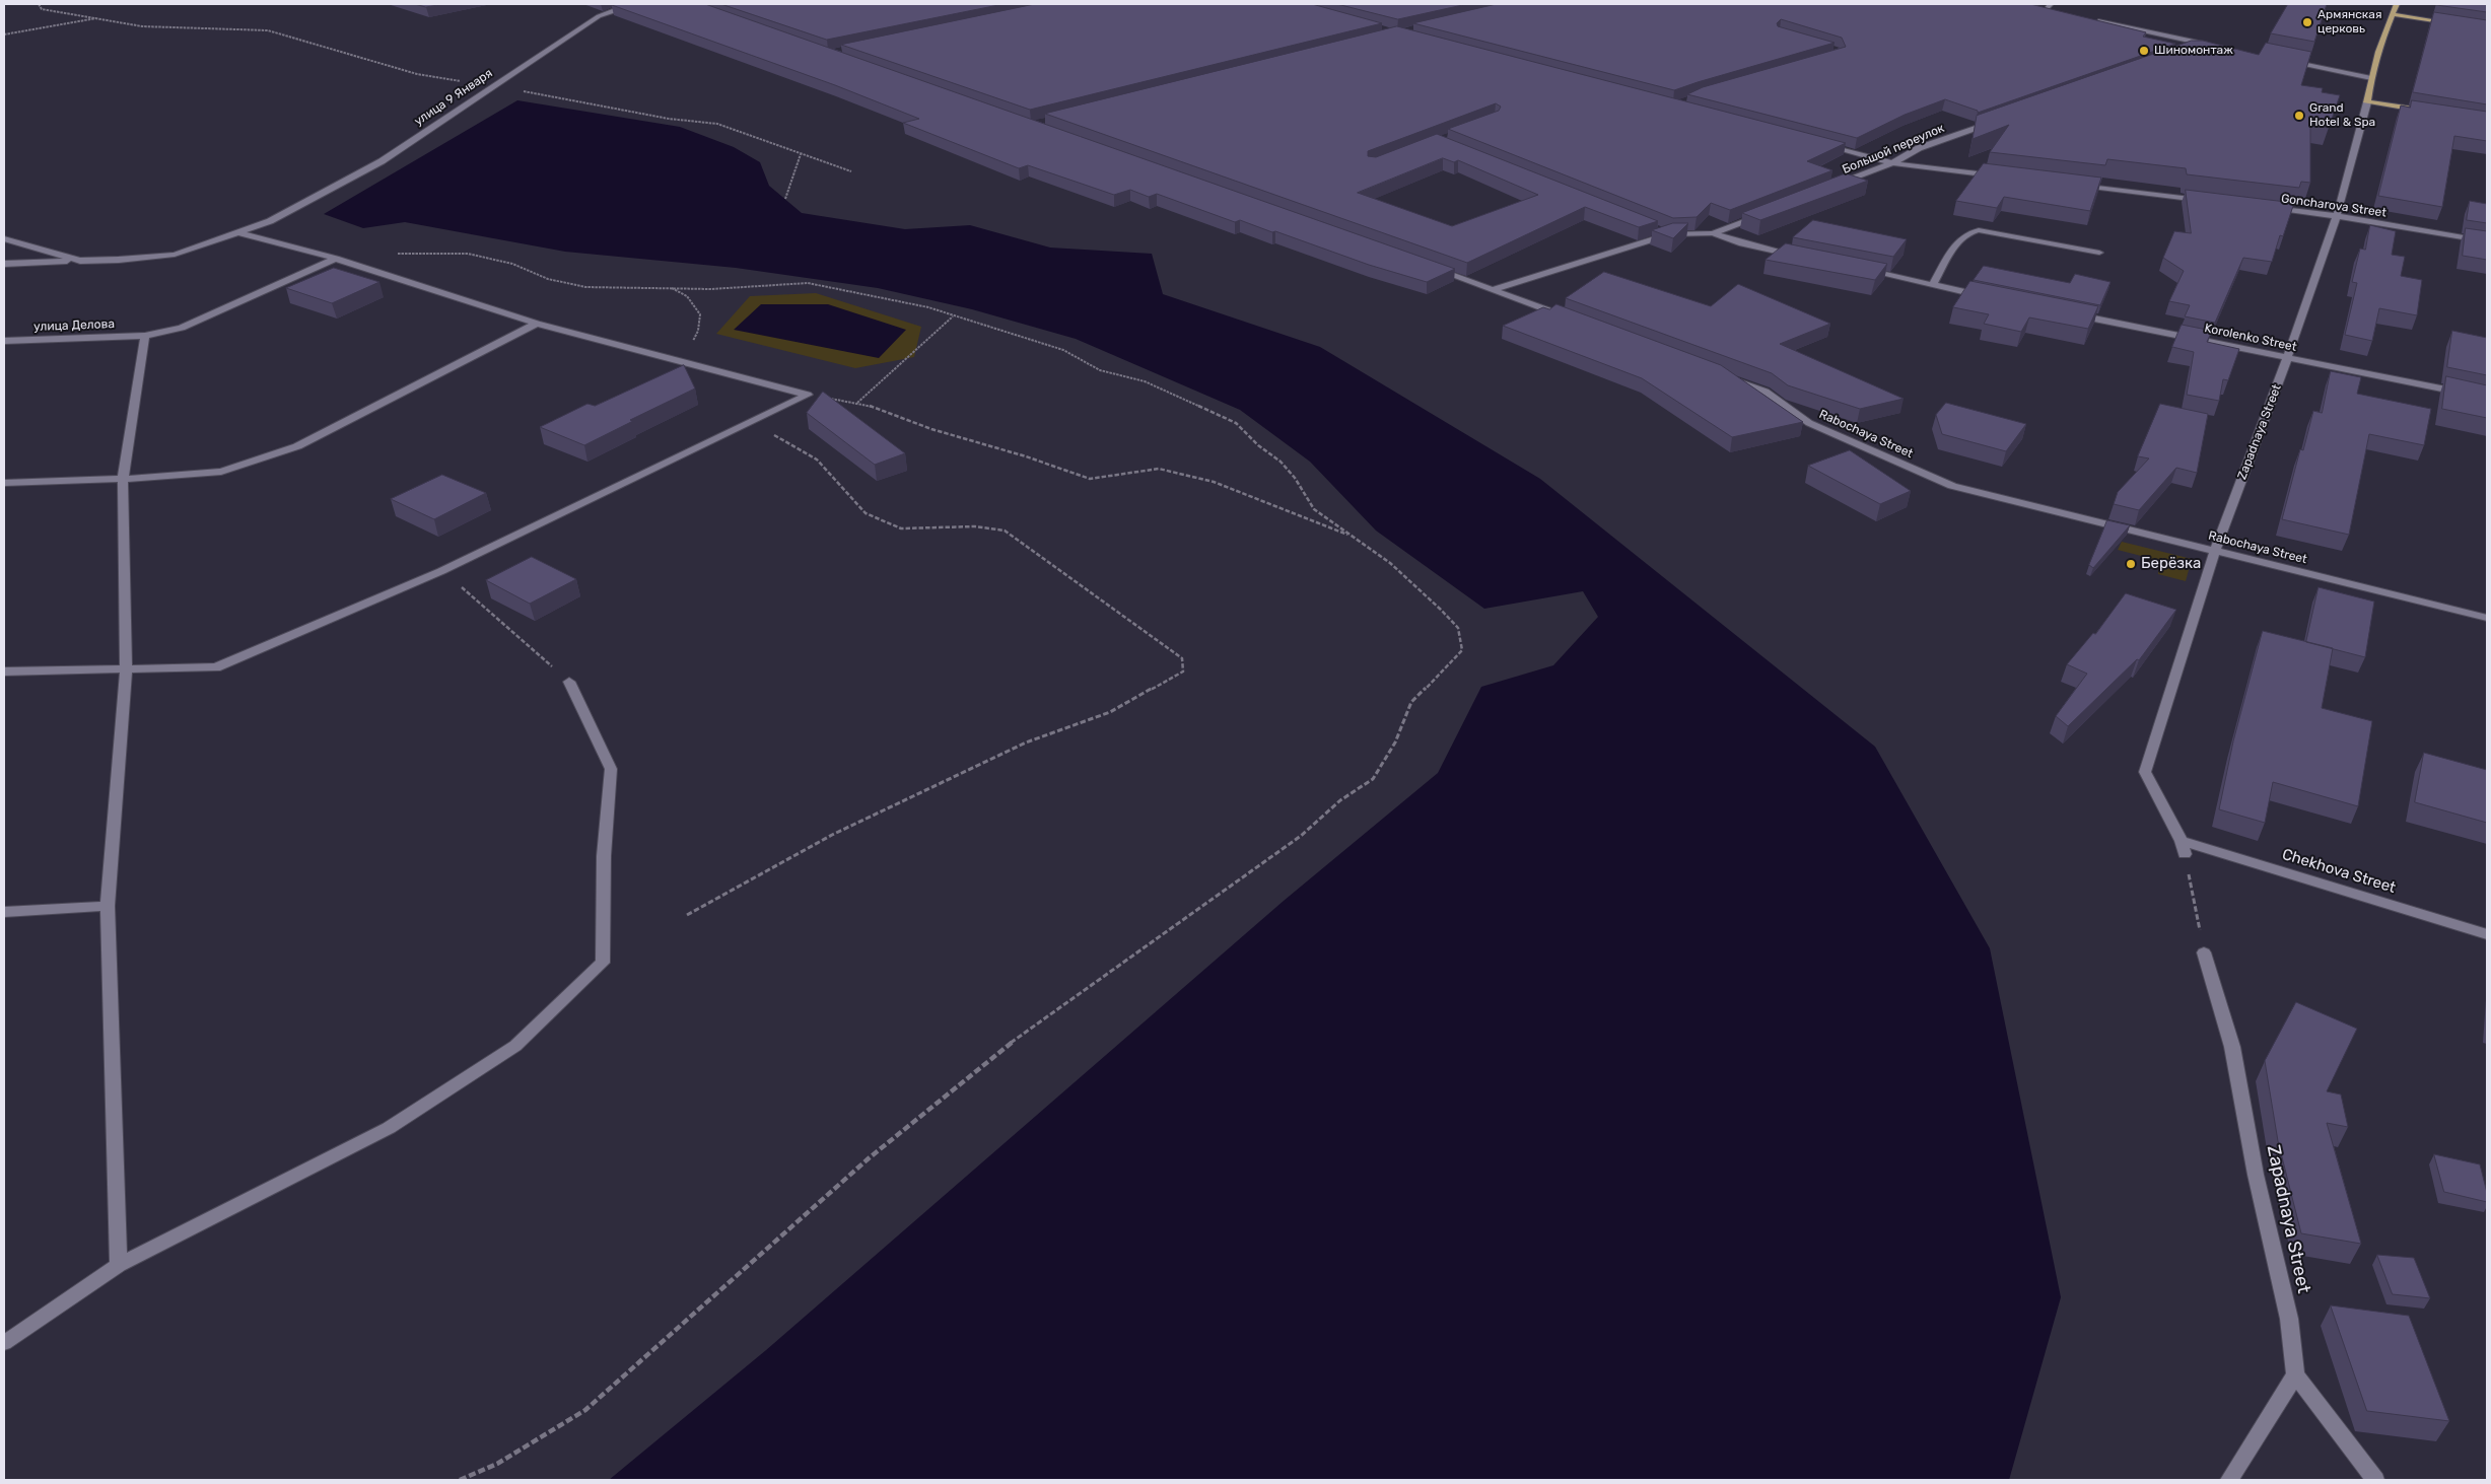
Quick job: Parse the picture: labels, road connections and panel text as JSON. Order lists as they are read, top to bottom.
{
  "streets": {
    "main road": ["Zapadnaya Street"],
    "street": [
      "улица 9 Января",
      "Большой переулок",
      "Goncharova Street",
      "улица Делова",
      "Korolenko Street",
      "Rabochaya Street",
      "Chekhova Street"
    ]
  },
  "crossings": [
    ["Goncharova Street", "Zapadnaya Street"],
    ["Korolenko Street", "Zapadnaya Street"],
    ["Zapadnaya Street", "Rabochaya Street"],
    ["Zapadnaya Street", "Chekhova Street"]
  ],
  "places": [
    "Армянская церковь",
    "Шиномонтаж",
    "Grand Hotel & Spa",
    "Берёзка"
  ]
}
